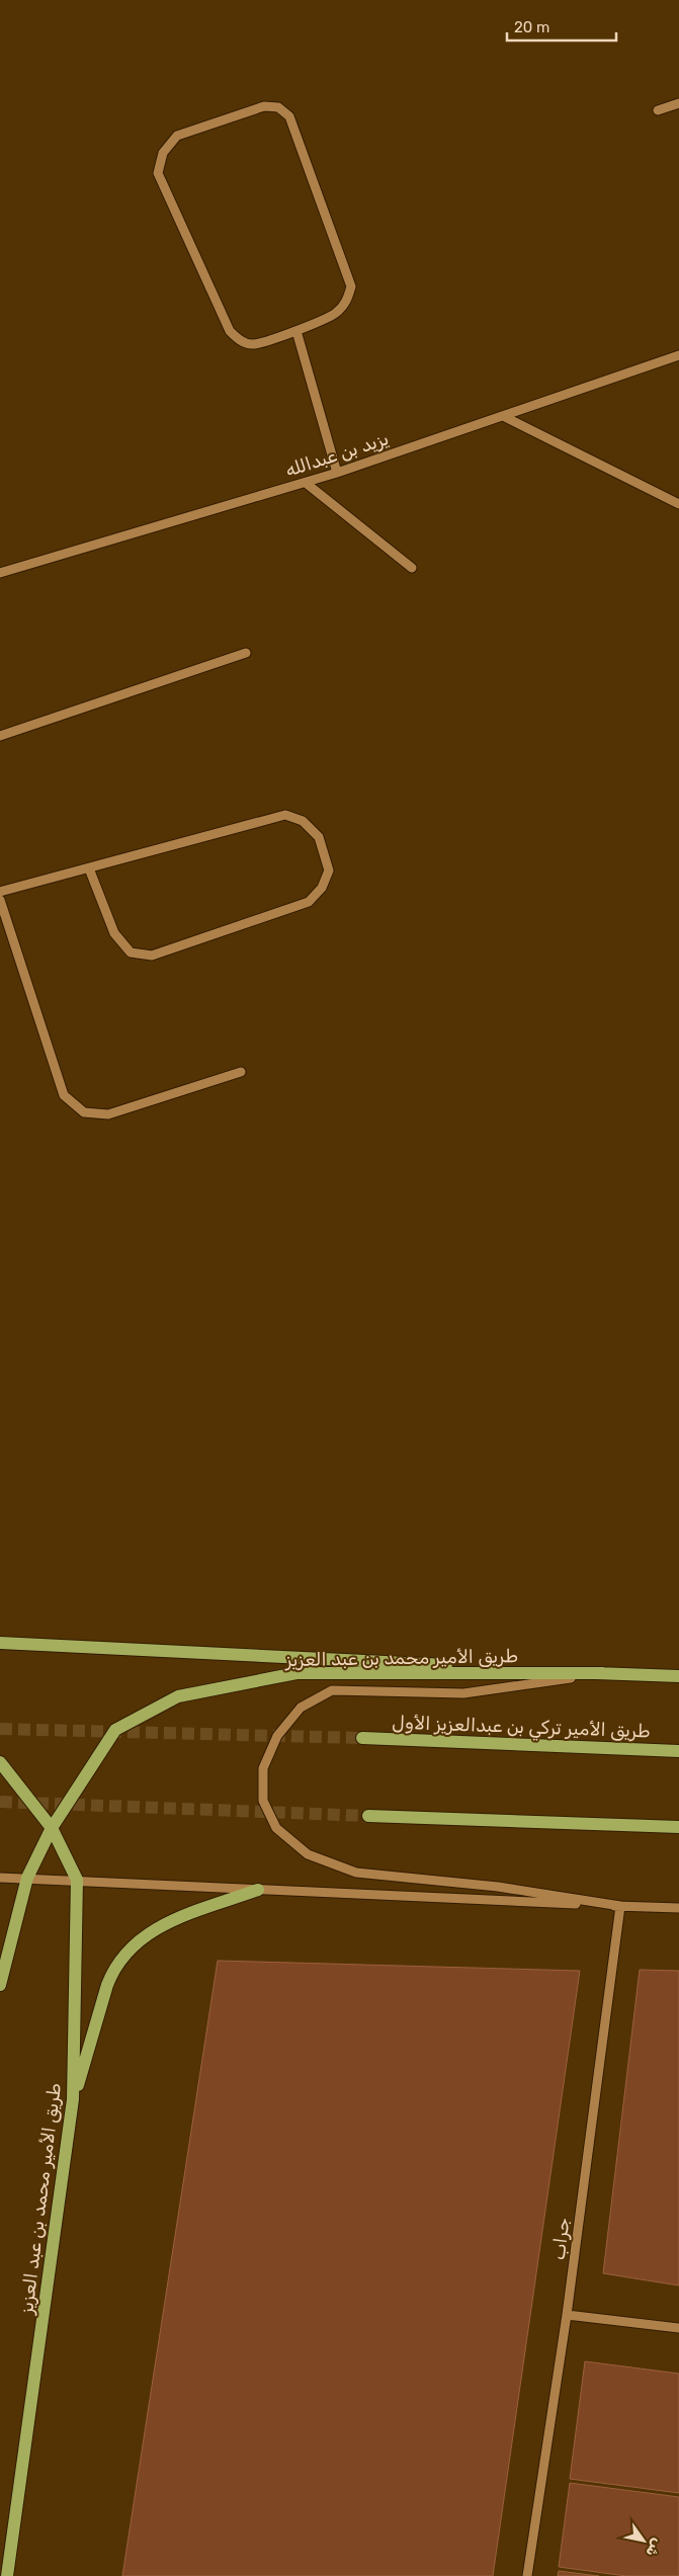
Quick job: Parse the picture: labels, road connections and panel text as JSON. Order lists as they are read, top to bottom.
{
  "streets": {
    "main road": ["طريق الأمير محمد بن عبد العزيز", "طريق الأمير تركي بن عبدالعزيز الأول"],
    "street": ["يزيد بن عبدالله", "جراب"]
  },
  "scale_bar": "20 m",
  "north": "bottom right"
}
